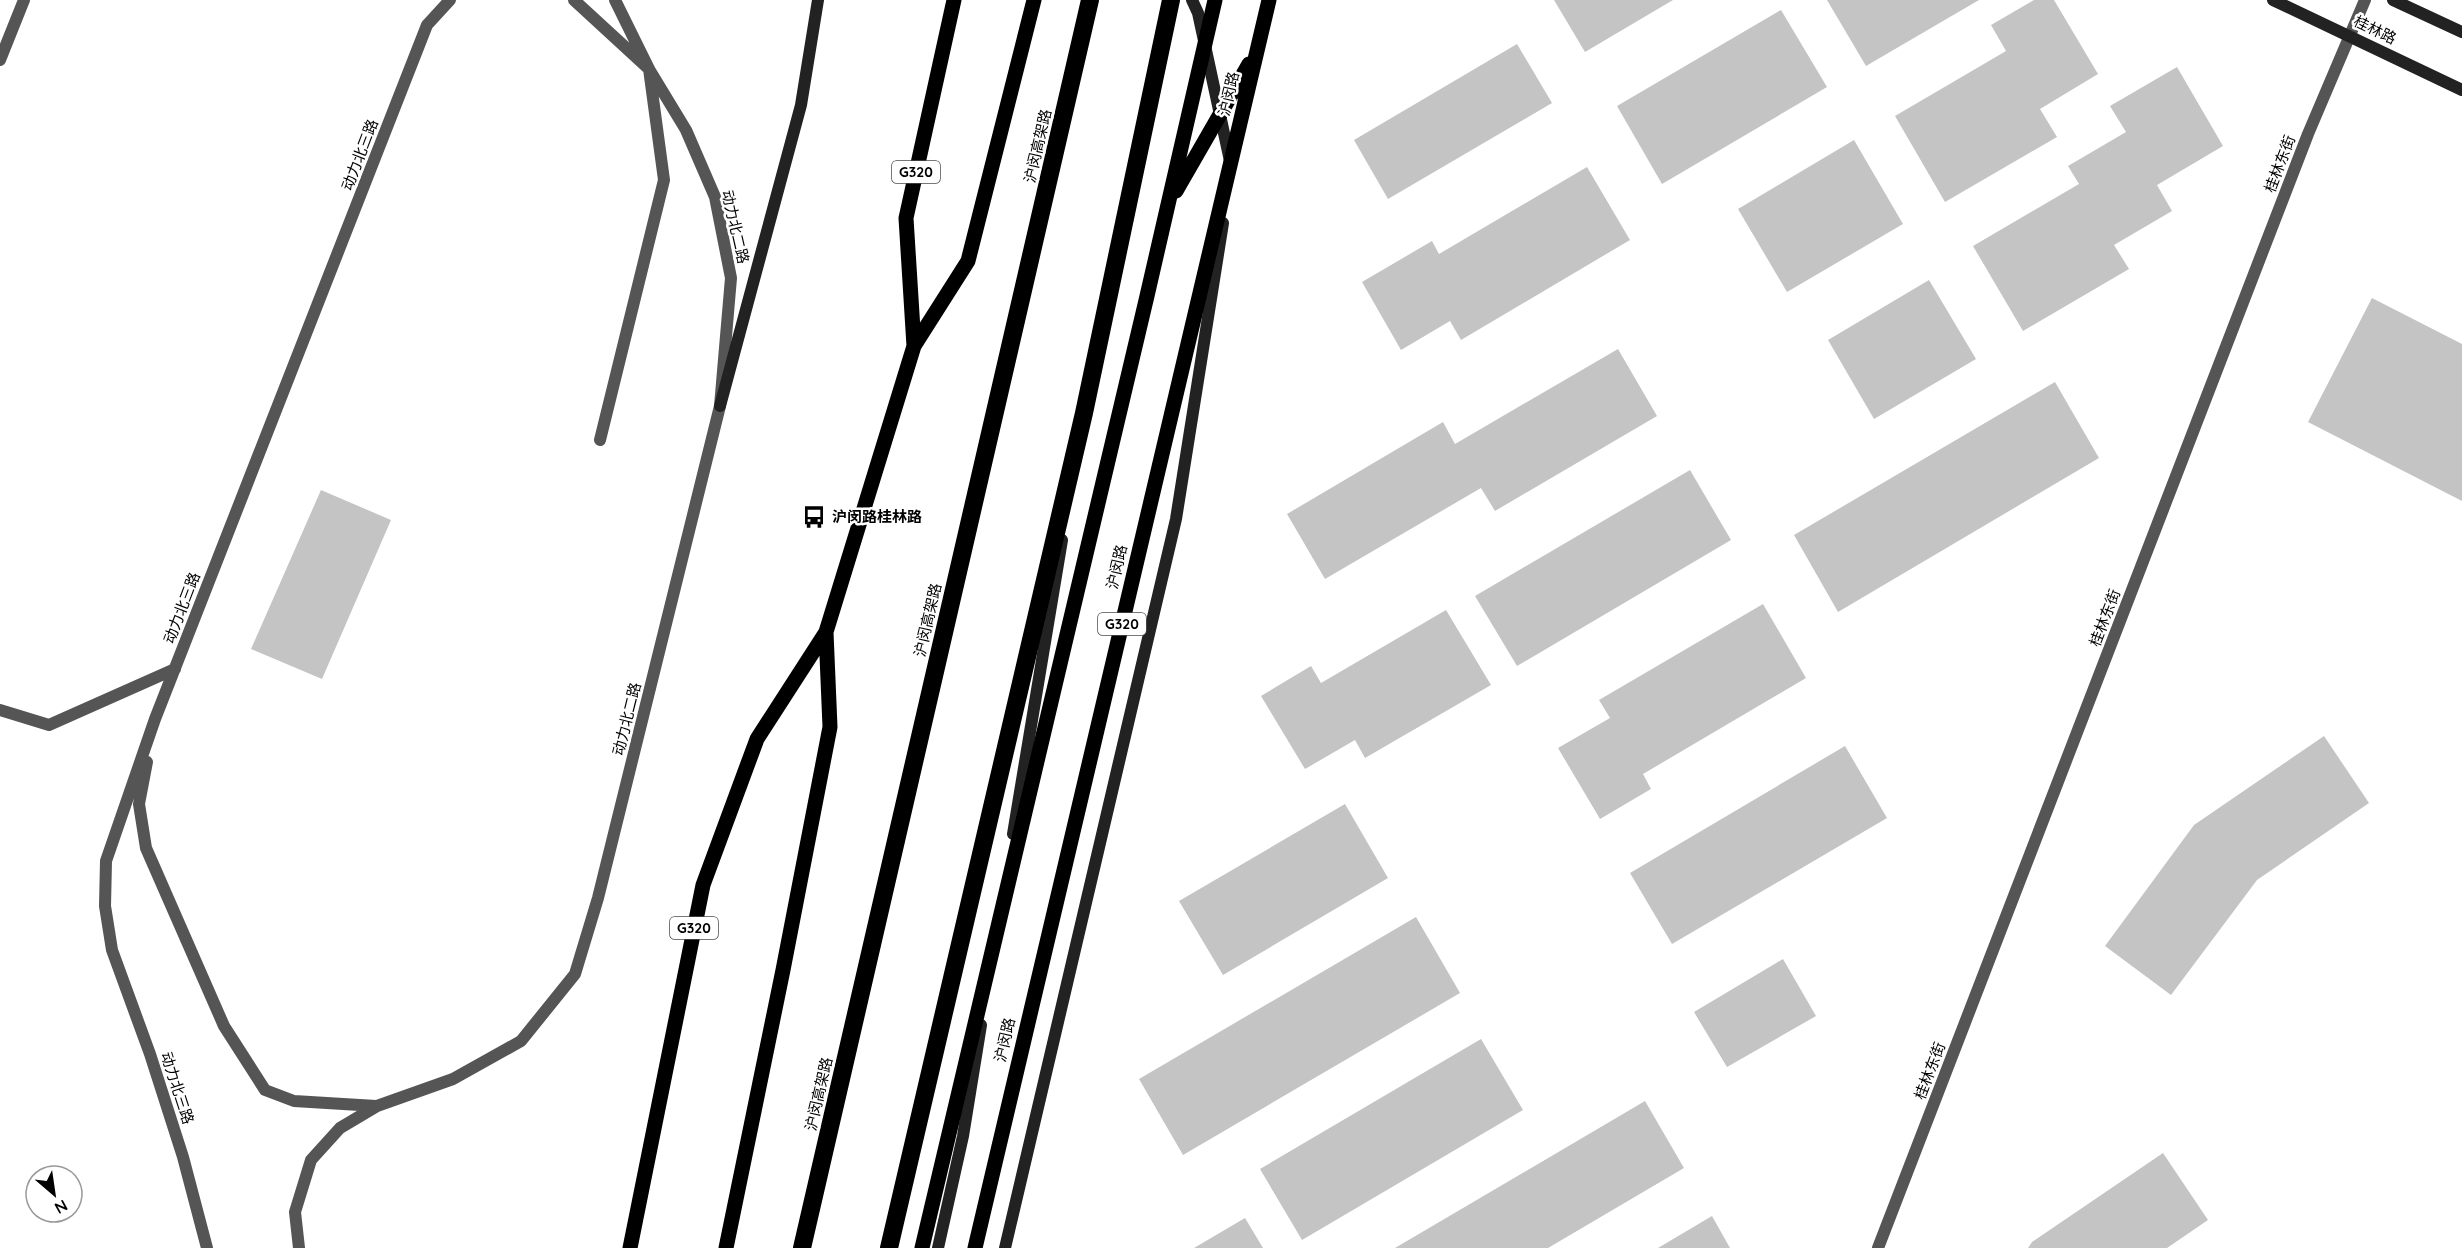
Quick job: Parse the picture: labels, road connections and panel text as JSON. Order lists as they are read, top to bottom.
{
  "streets": {
    "highway": ["沪闵高架路"],
    "main road": ["桂林路", "沪闵路", "G320"],
    "street": ["动力北三路", "桂林东街", "动力北二路"]
  },
  "crossings": [
    ["桂林路", "桂林东街"]
  ],
  "places": {
    "bus stop": ["沪闵路桂林路"]
  },
  "north": "bottom right"
}
